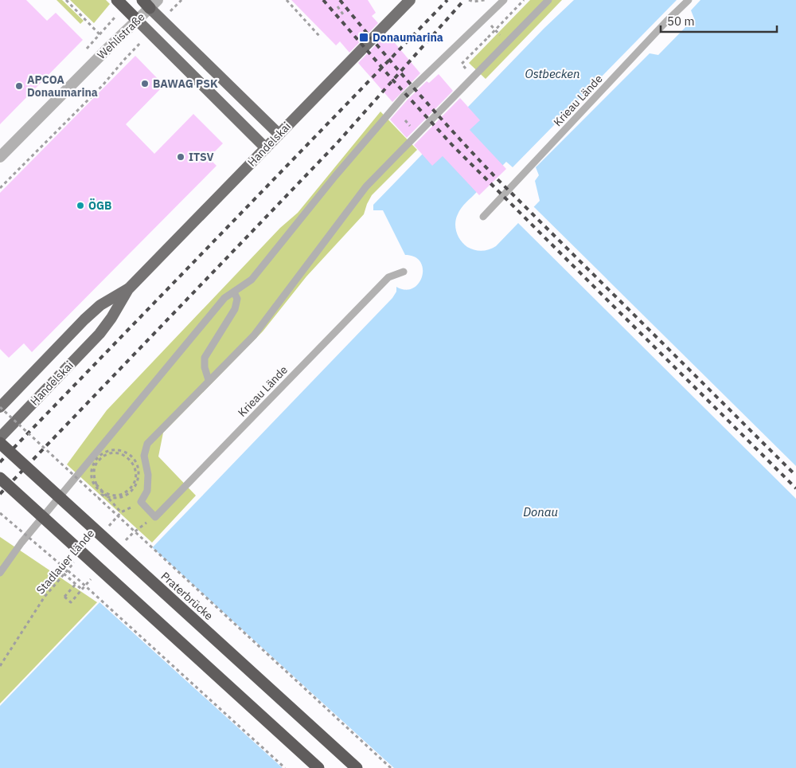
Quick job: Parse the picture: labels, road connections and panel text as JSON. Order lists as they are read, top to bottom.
{
  "streets": {
    "highway": ["Praterbrücke"],
    "main road": ["Handelskai"],
    "street": ["Wehlistraße"],
    "lane": ["Krieau Lände"],
    "path": ["Stadlauer Lände"]
  },
  "water": ["Ostbecken", "Donau"],
  "places": {
    "transit": ["Donaumarina"],
    "other": [
      "BAWAG PSK",
      "APCOA Donaumarina",
      "ITSV",
      "ÖGB"
    ]
  },
  "scale_bar": "50 m"
}
